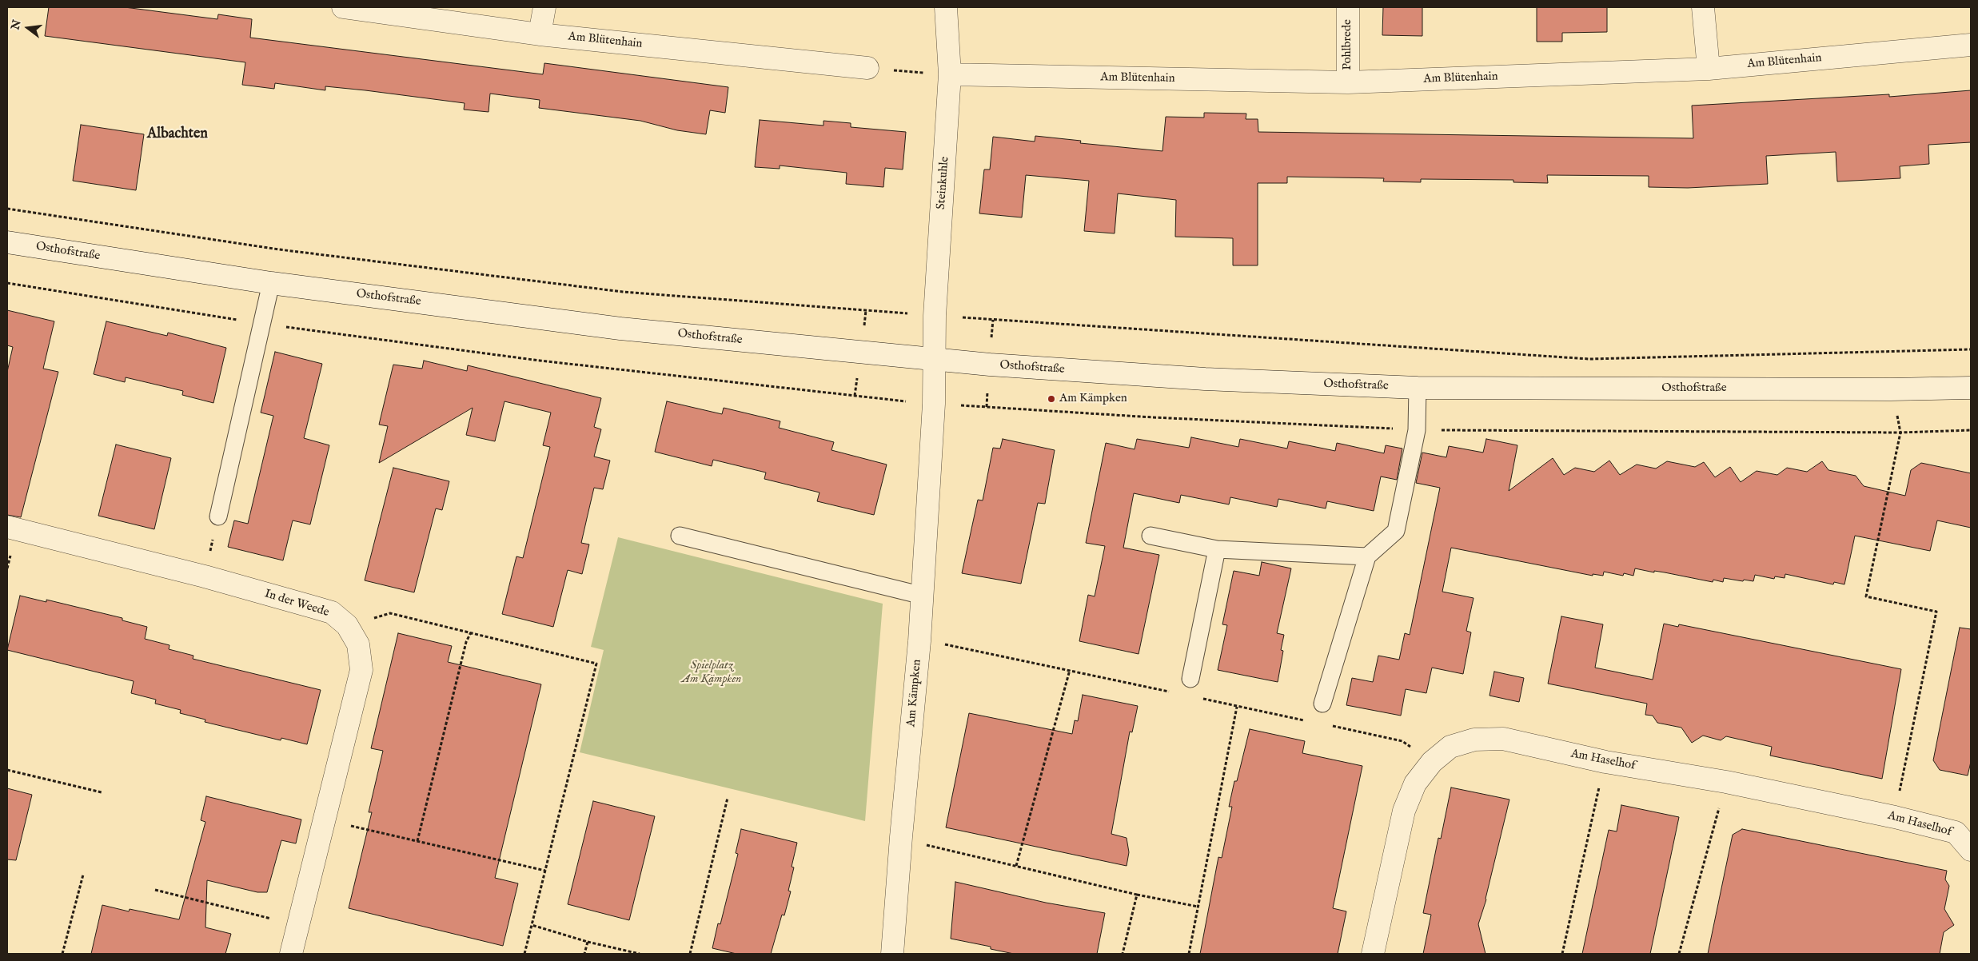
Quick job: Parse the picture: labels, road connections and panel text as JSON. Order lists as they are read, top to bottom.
{
  "streets": {
    "street": [
      "Am Blütenhain",
      "Pohlbrede",
      "Steinkuhle",
      "Osthofstraße",
      "In der Weede",
      "Am Kämpken",
      "Am Haselhof"
    ]
  },
  "crossings": [
    ["Am Blütenhain", "Pohlbrede"],
    ["Am Blütenhain", "Steinkuhle"],
    ["Steinkuhle", "Osthofstraße"],
    ["Steinkuhle", "Am Kämpken"],
    ["Osthofstraße", "Am Kämpken"]
  ],
  "districts": ["Albachten"],
  "parks": ["Spielplatz Am Kämpken"],
  "places": ["Am Kämpken"],
  "north": "left"
}
